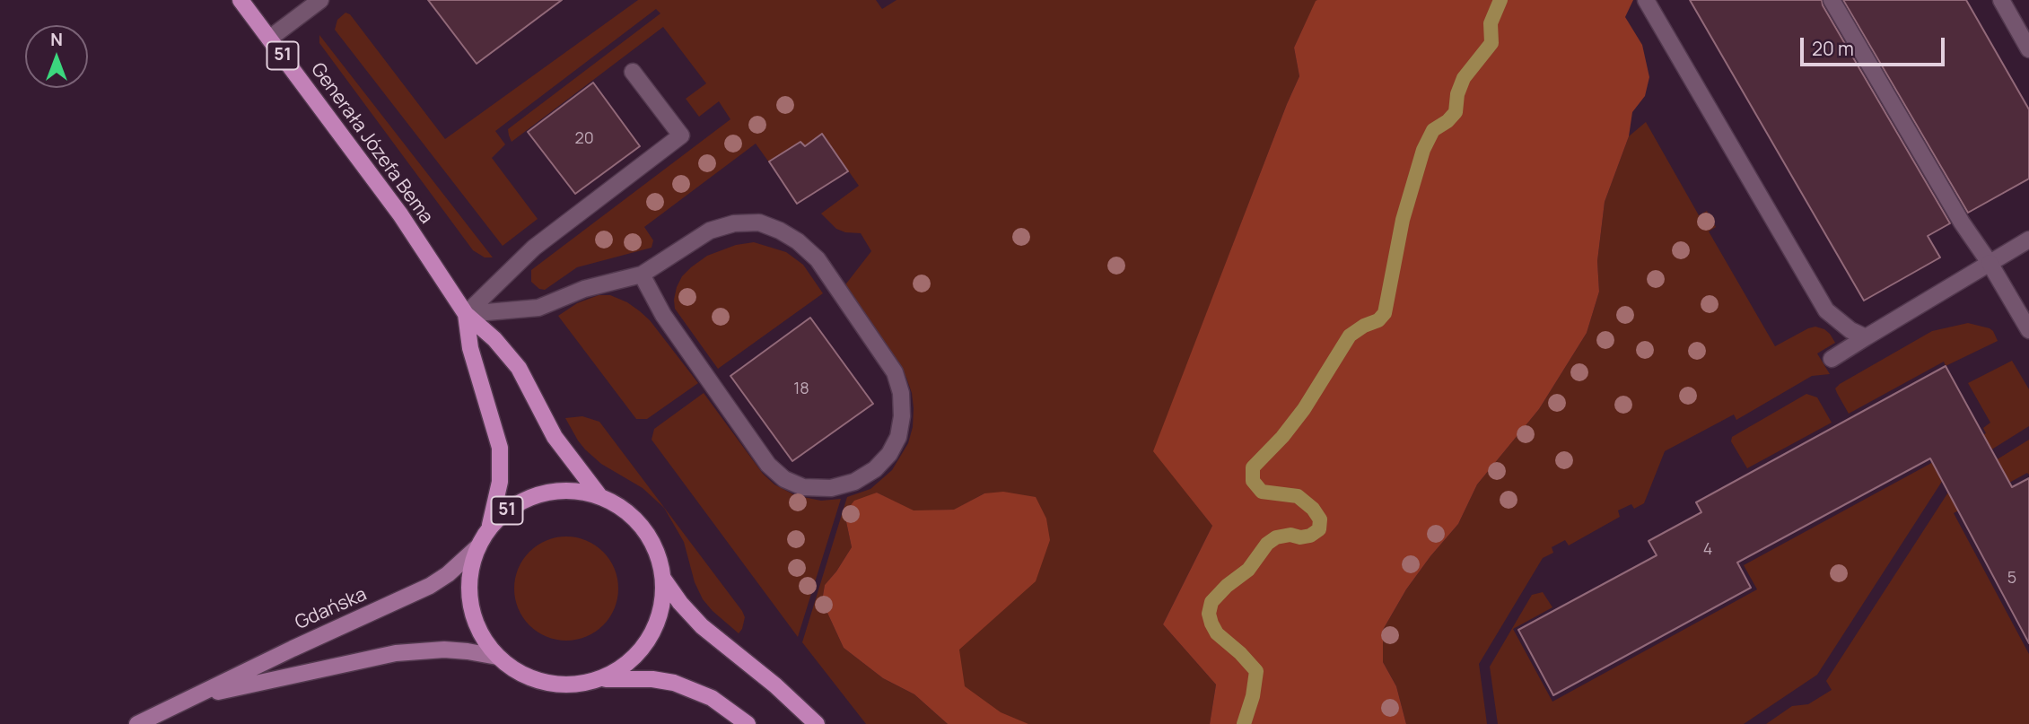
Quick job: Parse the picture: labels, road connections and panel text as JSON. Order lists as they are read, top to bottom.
{
  "streets": {
    "main road": ["51", "Generała Józefa Bema"],
    "street": ["Gdańska"]
  },
  "crossings": [
    ["51", "Generała Józefa Bema"],
    ["51", "Gdańska"],
    ["Generała Józefa Bema", "Gdańska"]
  ],
  "house_numbers": [
    "20",
    "18",
    "4",
    "5"
  ],
  "scale_bar": "20 m",
  "north": "top"
}
